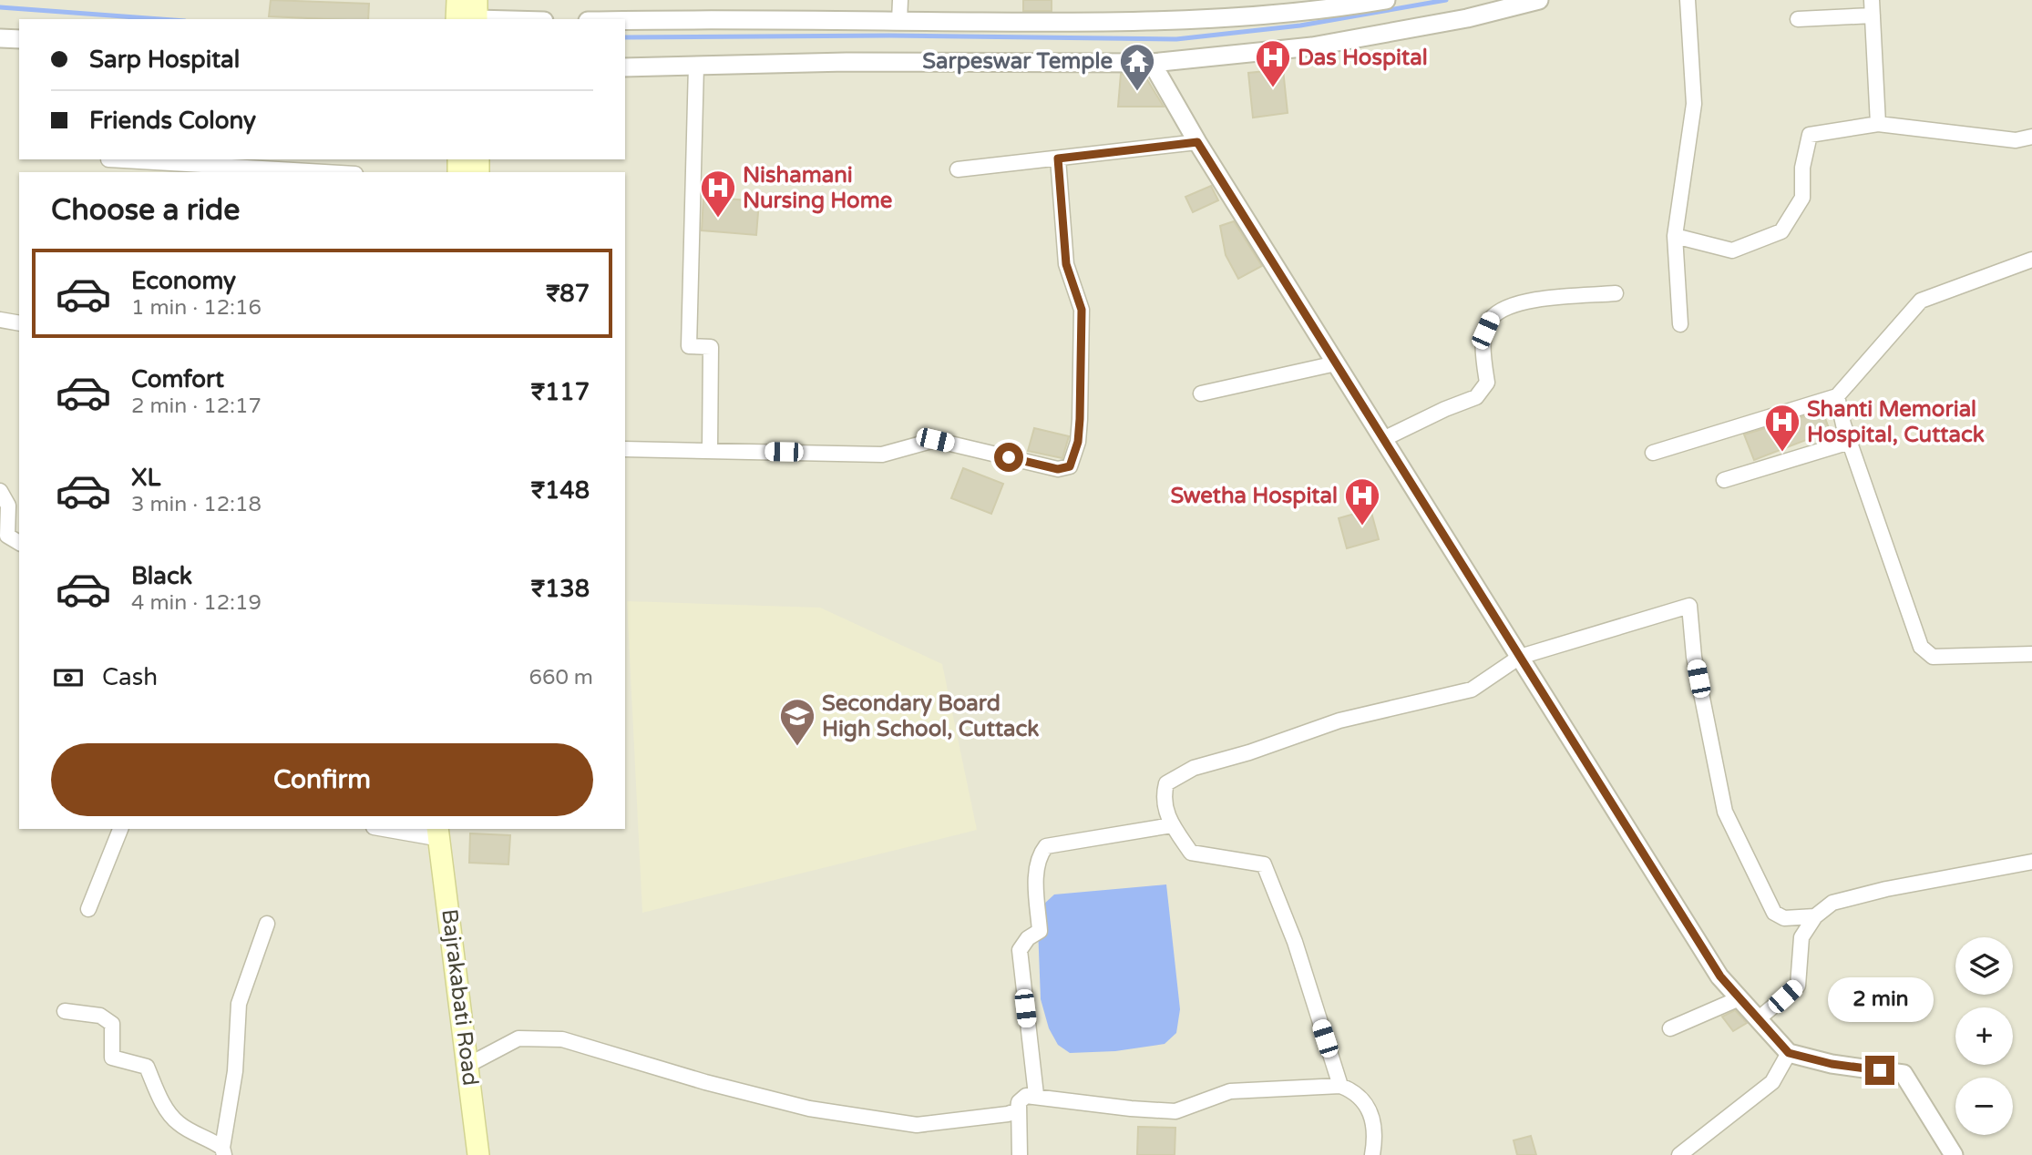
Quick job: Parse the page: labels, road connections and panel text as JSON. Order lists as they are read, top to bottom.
{
  "streets": {
    "main road": ["Bajrakabati Road"]
  },
  "places": {
    "hospital": [
      "Das Hospital",
      "Nishamani Nursing Home",
      "Shanti Memorial Hospital, Cuttack",
      "Swetha Hospital"
    ],
    "temple": ["Sarpeswar Temple"],
    "school or university": ["Secondary Board High School, Cuttack"]
  },
  "page": {
    "banner": ["Sarp Hospital", "Friends Colony"],
    "heading": "Choose a ride",
    "list": [
      {
        "name": "Economy",
        "note": "1 min · 12:16",
        "value": "₹87"
      },
      {
        "name": "Comfort",
        "note": "2 min · 12:17",
        "value": "₹117"
      },
      {
        "name": "XL",
        "note": "3 min · 12:18",
        "value": "₹148"
      },
      {
        "name": "Black",
        "note": "4 min · 12:19",
        "value": "₹138"
      }
    ],
    "pay": ["Cash", "660 m"],
    "buttons": "Confirm",
    "map_buttons": ["+", "−"],
    "bubble": "2 min"
  }
}
